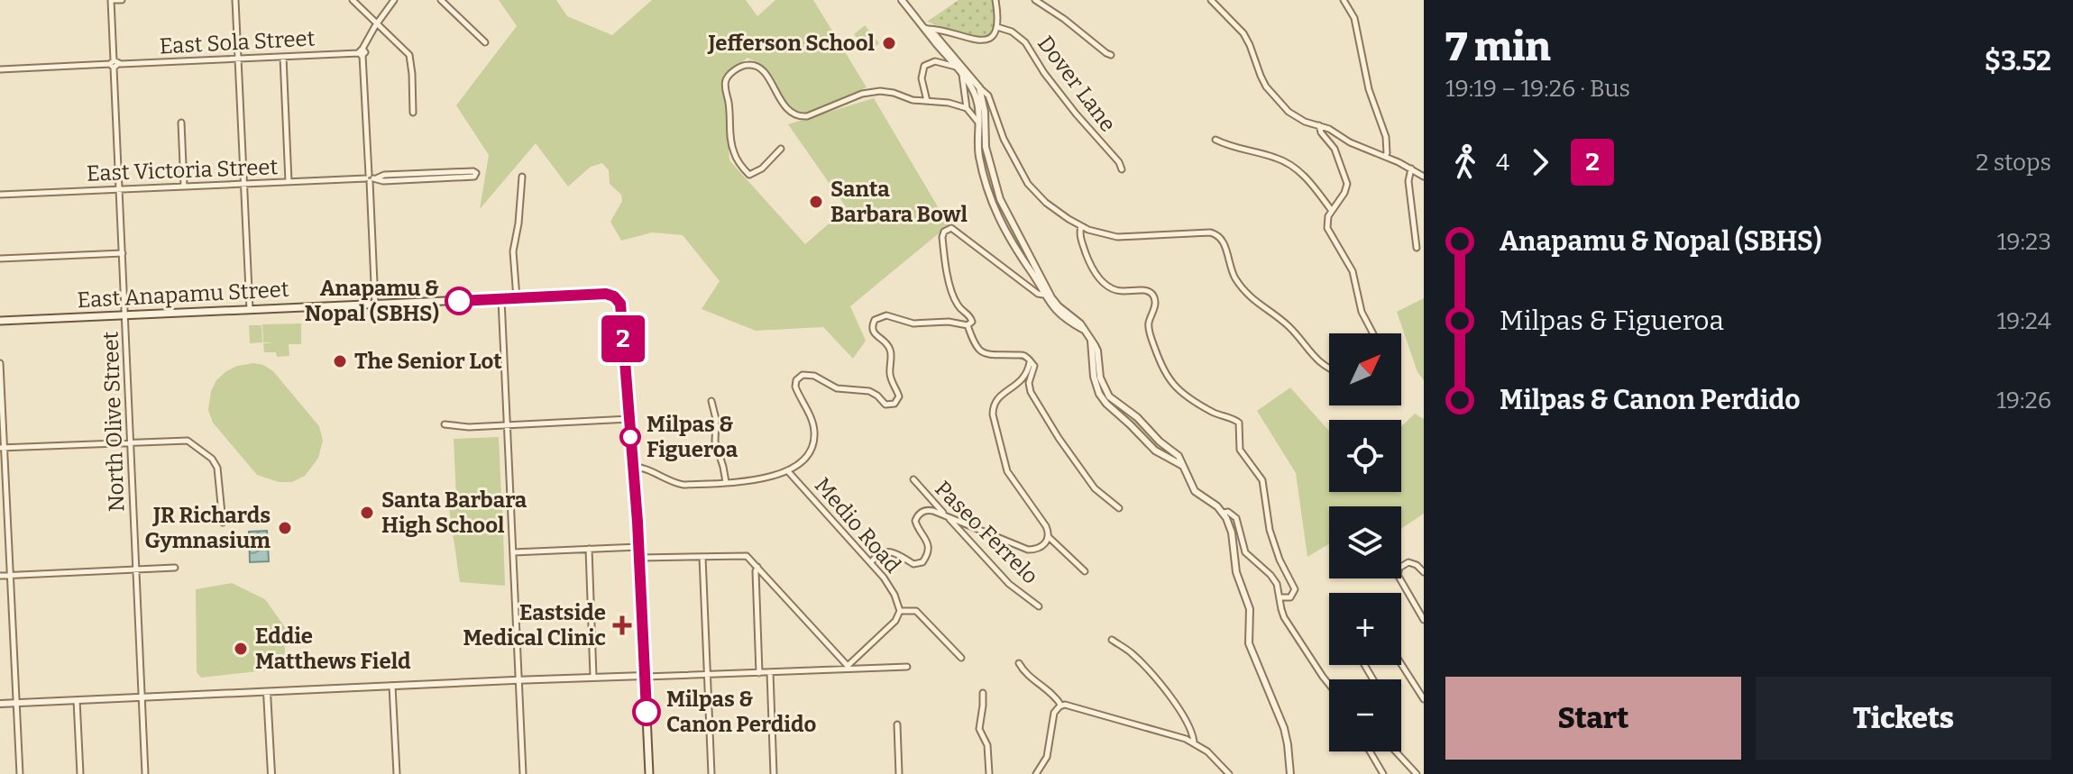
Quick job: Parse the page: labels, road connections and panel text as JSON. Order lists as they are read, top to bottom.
{
  "streets": {
    "main road": ["East Anapamu Street"],
    "street": [
      "East Sola Street",
      "Dover Lane",
      "East Victoria Street",
      "North Olive Street",
      "Medio Road",
      "Paseo Ferrelo"
    ]
  },
  "crossings": [
    ["East Sola Street", "North Olive Street"],
    ["East Victoria Street", "North Olive Street"],
    ["East Anapamu Street", "North Olive Street"]
  ],
  "places": {
    "other": [
      "Jefferson School",
      "Santa Barbara Bowl",
      "Anapamu & Nopal (SBHS)",
      "The Senior Lot",
      "Milpas & Figueroa",
      "Santa Barbara High School",
      "JR Richards Gymnasium",
      "Eddie Matthews Field",
      "Milpas & Canon Perdido"
    ],
    "health": ["Eastside Medical Clinic"]
  },
  "lines": ["bus line 2"],
  "north": "top right",
  "page": {
    "on_map": "2",
    "heading": ["7 min", "19:19 – 19:26 · Bus", "$3.52"],
    "legs": ["4", "2", "2 stops"],
    "list": [
      {
        "name": "Anapamu & Nopal (SBHS)",
        "value": "19:23"
      },
      {
        "name": "Milpas & Figueroa",
        "value": "19:24"
      },
      {
        "name": "Milpas & Canon Perdido",
        "value": "19:26"
      }
    ],
    "map_buttons": ["+", "−"],
    "buttons": ["Start", "Tickets"]
  }
}
